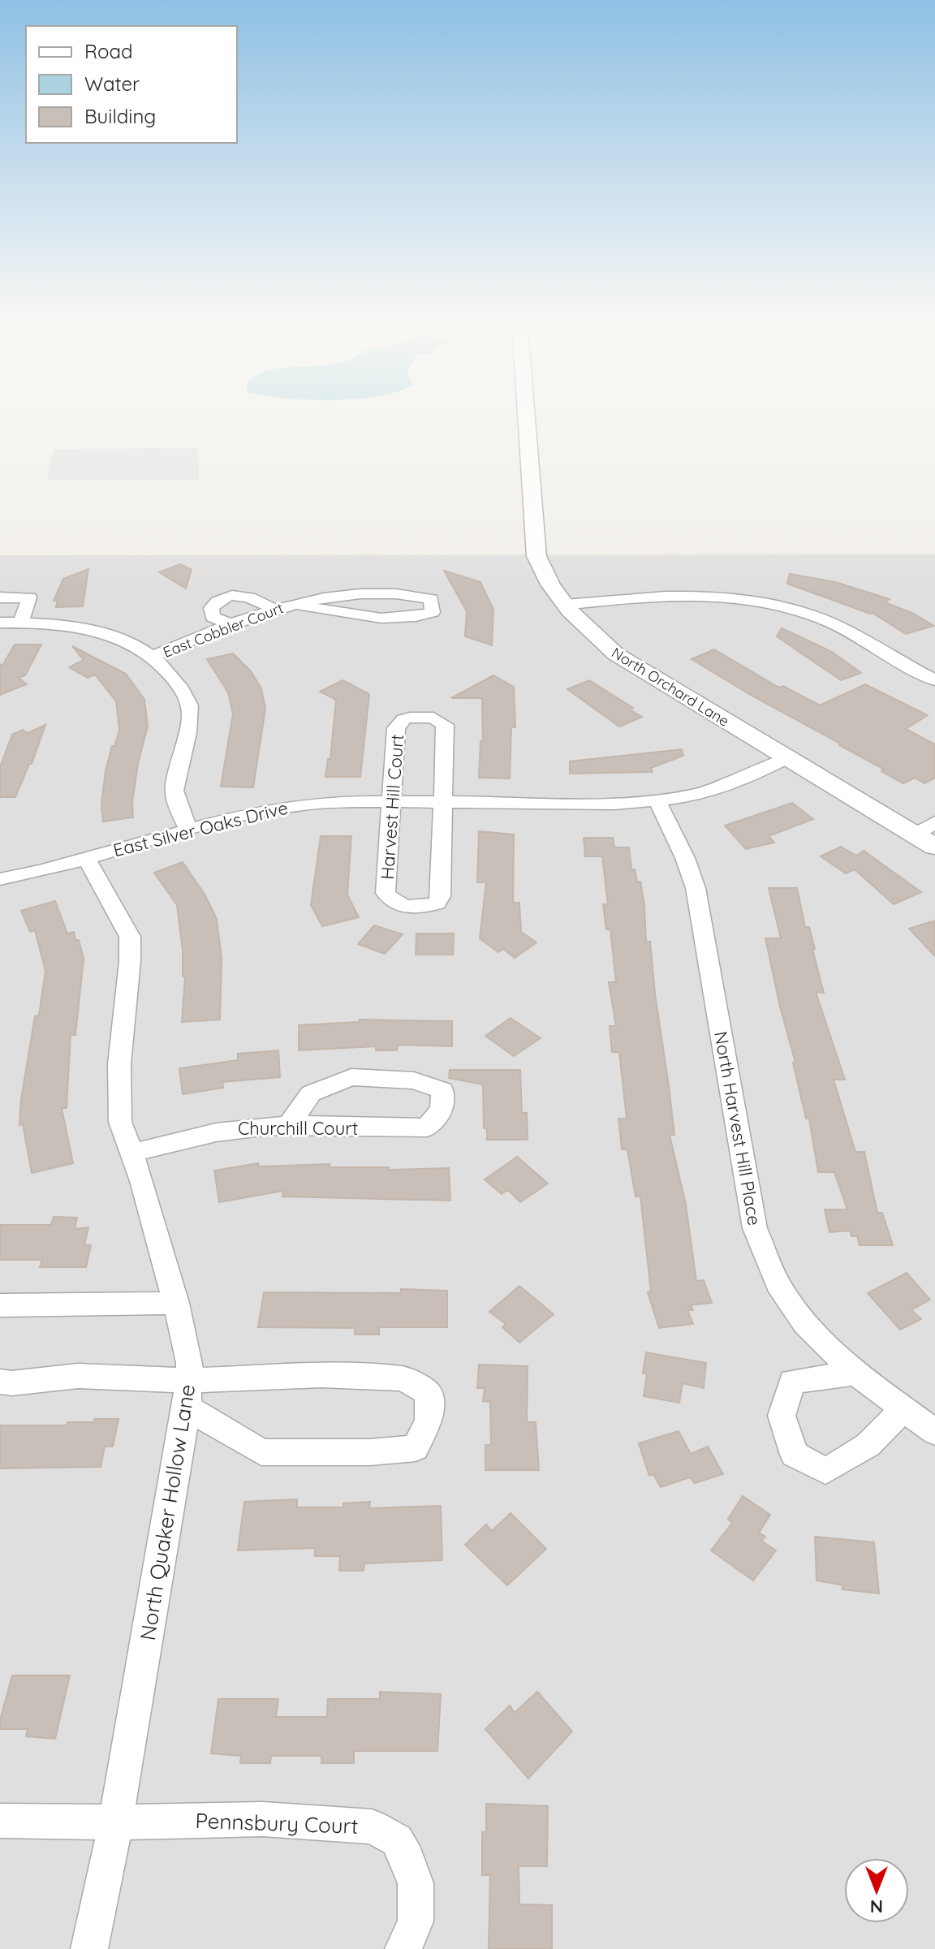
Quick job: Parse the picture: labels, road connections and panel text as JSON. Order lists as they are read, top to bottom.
{
  "streets": {
    "street": [
      "East Cobbler Court",
      "North Orchard Lane",
      "Harvest Hill Court",
      "East Silver Oaks Drive",
      "Churchill Court",
      "North Harvest Hill Place",
      "North Quaker Hollow Lane",
      "Pennsbury Court"
    ]
  },
  "crossings": [
    ["North Orchard Lane", "East Silver Oaks Drive"],
    ["Harvest Hill Court", "East Silver Oaks Drive"],
    ["East Silver Oaks Drive", "North Harvest Hill Place"],
    ["East Silver Oaks Drive", "North Quaker Hollow Lane"],
    ["Churchill Court", "North Quaker Hollow Lane"],
    ["North Quaker Hollow Lane", "Pennsbury Court"]
  ],
  "legend": ["Road", "Water", "Building"],
  "north": "bottom"
}
